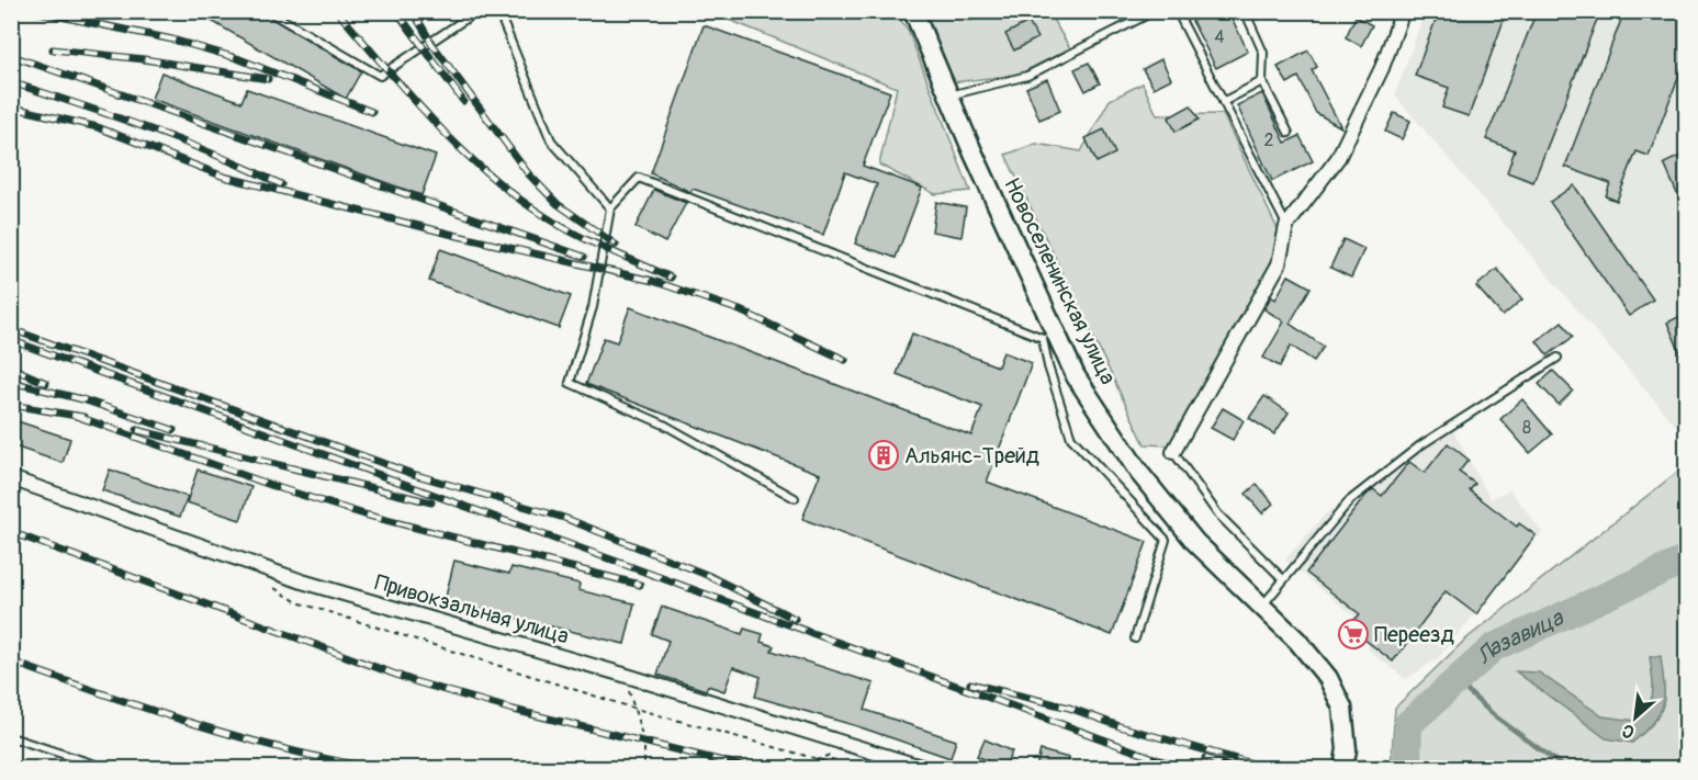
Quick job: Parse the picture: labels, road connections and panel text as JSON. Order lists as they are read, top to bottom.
{
  "streets": {
    "main road": ["Новоселенинская улица"],
    "street": ["Привокзальная улица"]
  },
  "water": ["Лазавица"],
  "places": {
    "building": ["Альянс-Трейд"],
    "supermarket": ["Переезд"]
  },
  "house_numbers": ["4", "2", "8"],
  "north": "bottom left"
}
